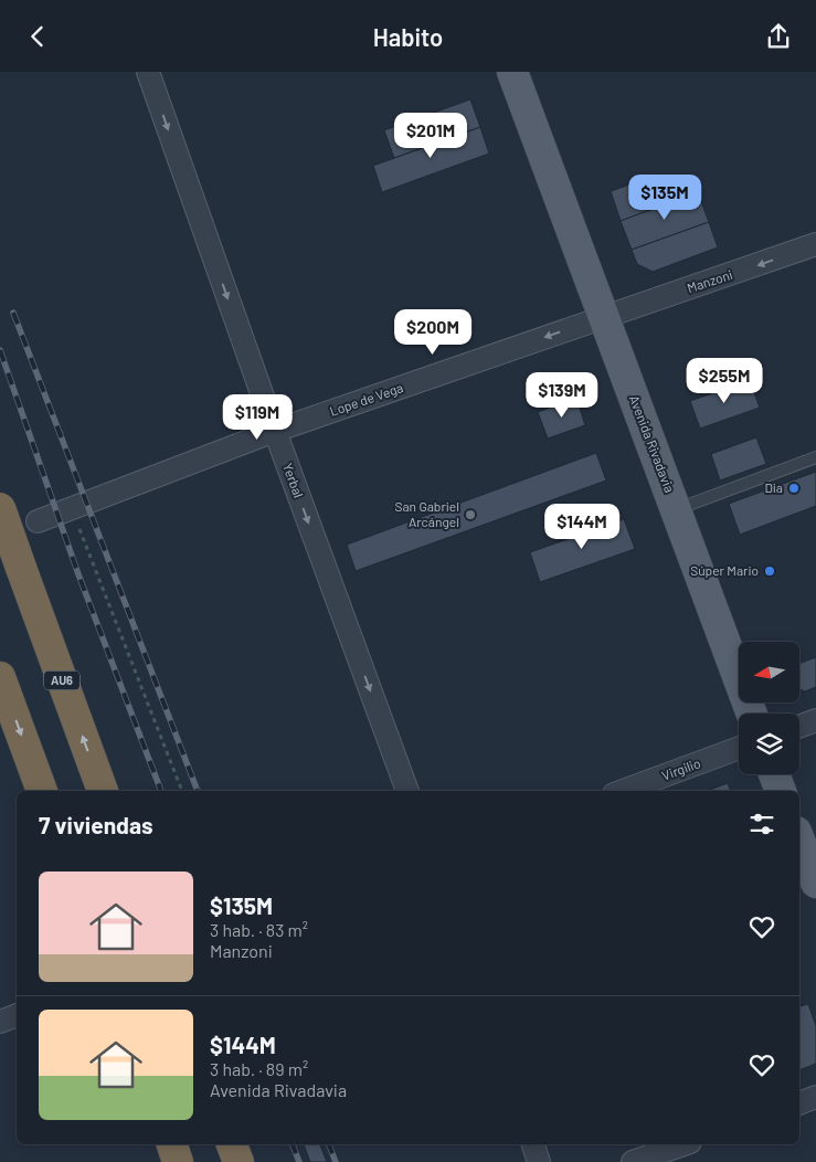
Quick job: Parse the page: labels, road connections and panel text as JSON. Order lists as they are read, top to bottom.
{
  "streets": {
    "highway": ["AU6"],
    "main road": ["Avenida Rivadavia"],
    "street": [
      "Manzoni",
      "Lope de Vega",
      "Yerbal",
      "Virgilio"
    ]
  },
  "crossings": [
    ["Manzoni", "Lope de Vega"],
    ["Manzoni", "Avenida Rivadavia"],
    ["Lope de Vega", "Avenida Rivadavia"],
    ["Lope de Vega", "Yerbal"]
  ],
  "one_way": ["Manzoni", "Lope de Vega", "Yerbal"],
  "places": ["Dia", "San Gabriel Arcángel", "Súper Mario"],
  "north": "left",
  "page": {
    "header": "Habito",
    "price": [
      "$201M",
      "$135M",
      "$200M",
      "$255M",
      "$139M",
      "$119M",
      "$144M"
    ],
    "heading": "7 viviendas",
    "list": [
      {
        "name": "$135M",
        "note": "3 hab. · 83 m² · Manzoni"
      },
      {
        "name": "$144M",
        "note": "3 hab. · 89 m² · Avenida Rivadavia"
      }
    ]
  }
}
